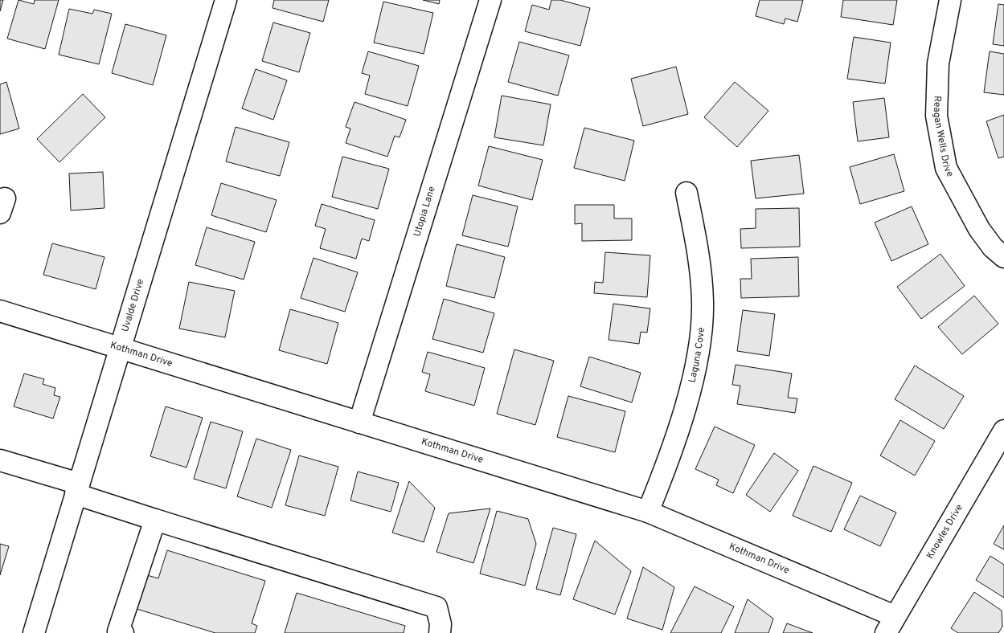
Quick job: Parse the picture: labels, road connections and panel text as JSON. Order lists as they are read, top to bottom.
{
  "streets": {
    "street": [
      "Reagan Wells Drive",
      "Utopia Lane",
      "Uvalde Drive",
      "Kothman Drive",
      "Laguna Cove",
      "Knowles Drive"
    ]
  },
  "crossings": [
    ["Utopia Lane", "Kothman Drive"],
    ["Uvalde Drive", "Kothman Drive"],
    ["Kothman Drive", "Laguna Cove"],
    ["Kothman Drive", "Knowles Drive"]
  ]
}
